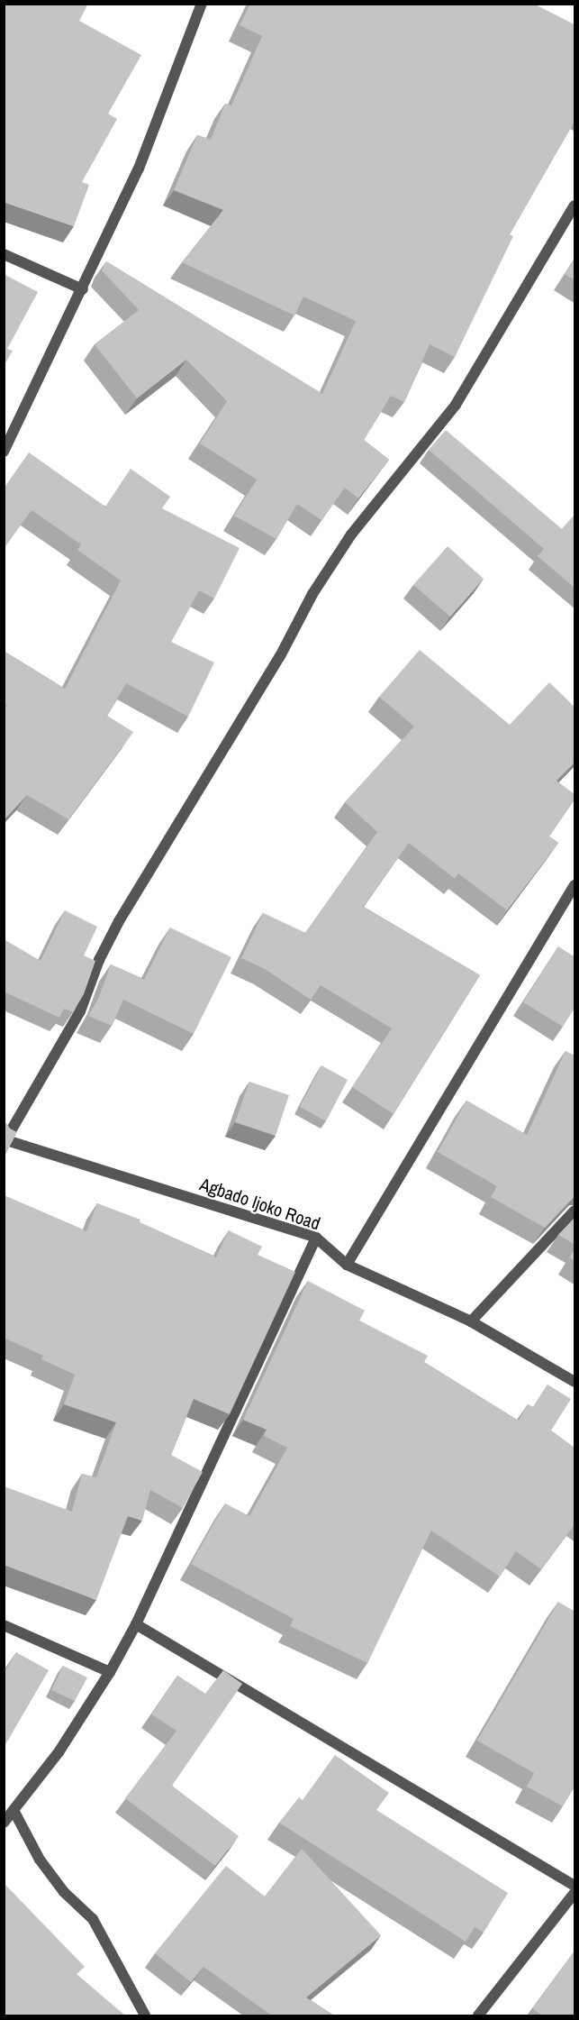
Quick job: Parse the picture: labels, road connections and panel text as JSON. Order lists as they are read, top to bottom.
{
  "streets": {
    "street": ["Agbado Ijoko Road"]
  }
}
